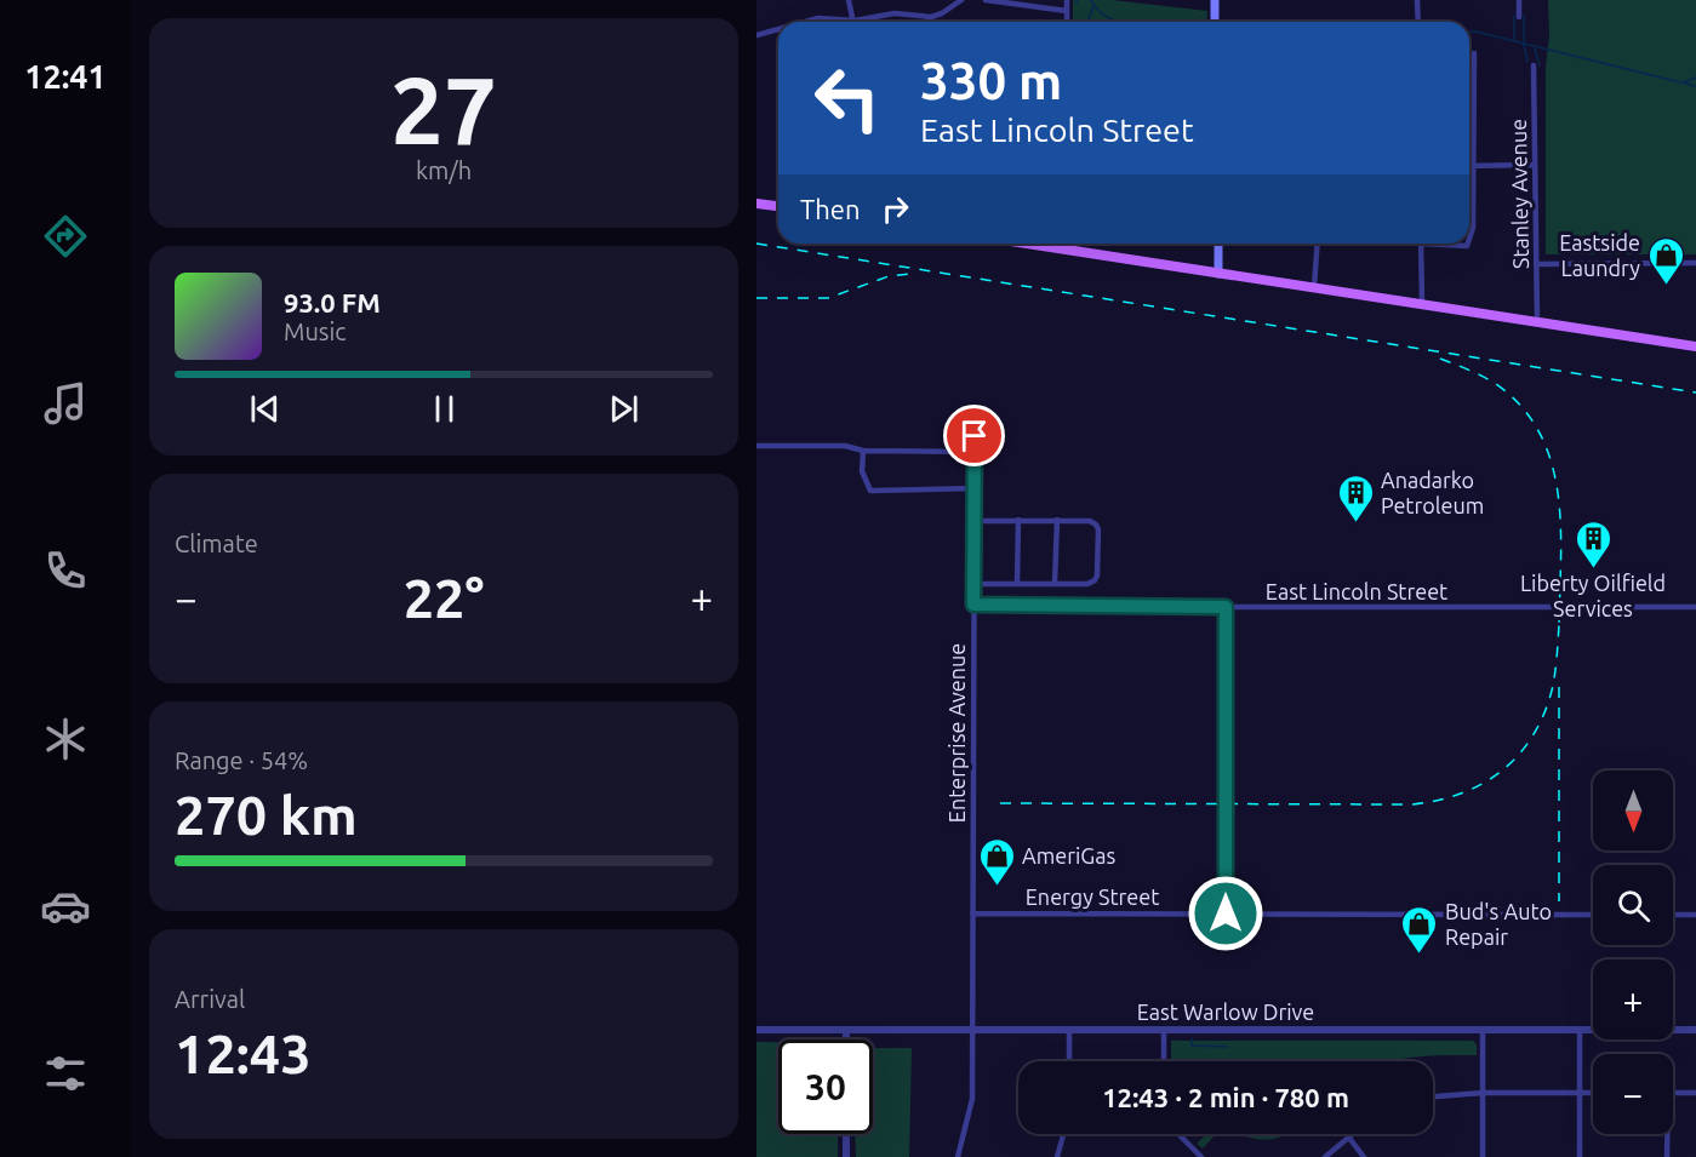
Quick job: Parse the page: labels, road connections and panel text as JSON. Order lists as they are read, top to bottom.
{
  "streets": {
    "street": [
      "Stanley Avenue",
      "East Lincoln Street",
      "Enterprise Avenue",
      "Energy Street",
      "East Warlow Drive"
    ]
  },
  "crossings": [
    ["East Lincoln Street", "Enterprise Avenue"],
    ["Enterprise Avenue", "Energy Street"],
    ["Enterprise Avenue", "East Warlow Drive"]
  ],
  "places": {
    "shop": ["Eastside Laundry", "AmeriGas", "Bud's Auto Repair"],
    "building": ["Anadarko Petroleum", "Liberty Oilfield Services"]
  },
  "north": "bottom",
  "page": {
    "tabs": "12:41",
    "tile": [
      ["27", "km/h"],
      "Climate",
      ["Range · 54%", "270 km"],
      ["Arrival", "12:43"]
    ],
    "turn": ["330 m", "East Lincoln Street"],
    "then": "Then",
    "song": ["93.0 FM", "Music"],
    "heat": ["−", "22°", "+"],
    "map_buttons": ["+", "−"],
    "limit": "30",
    "trip": "12:43 · 2 min · 780 m"
  }
}
